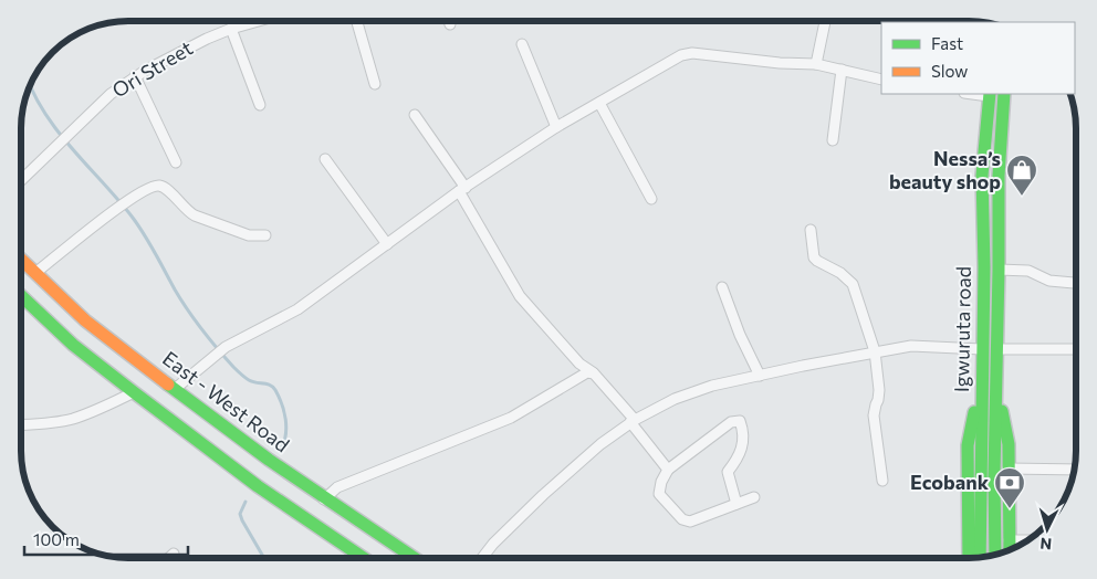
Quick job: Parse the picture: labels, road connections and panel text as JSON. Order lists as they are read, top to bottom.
{
  "streets": {
    "main road": ["Igwuruta road", "East - West Road"],
    "street": ["Ori Street"]
  },
  "places": {
    "shop": ["Nessa’s beauty shop"],
    "bank": ["Ecobank"]
  },
  "legend": ["Fast", "Slow"],
  "scale_bar": "100 m",
  "north": "bottom"
}
